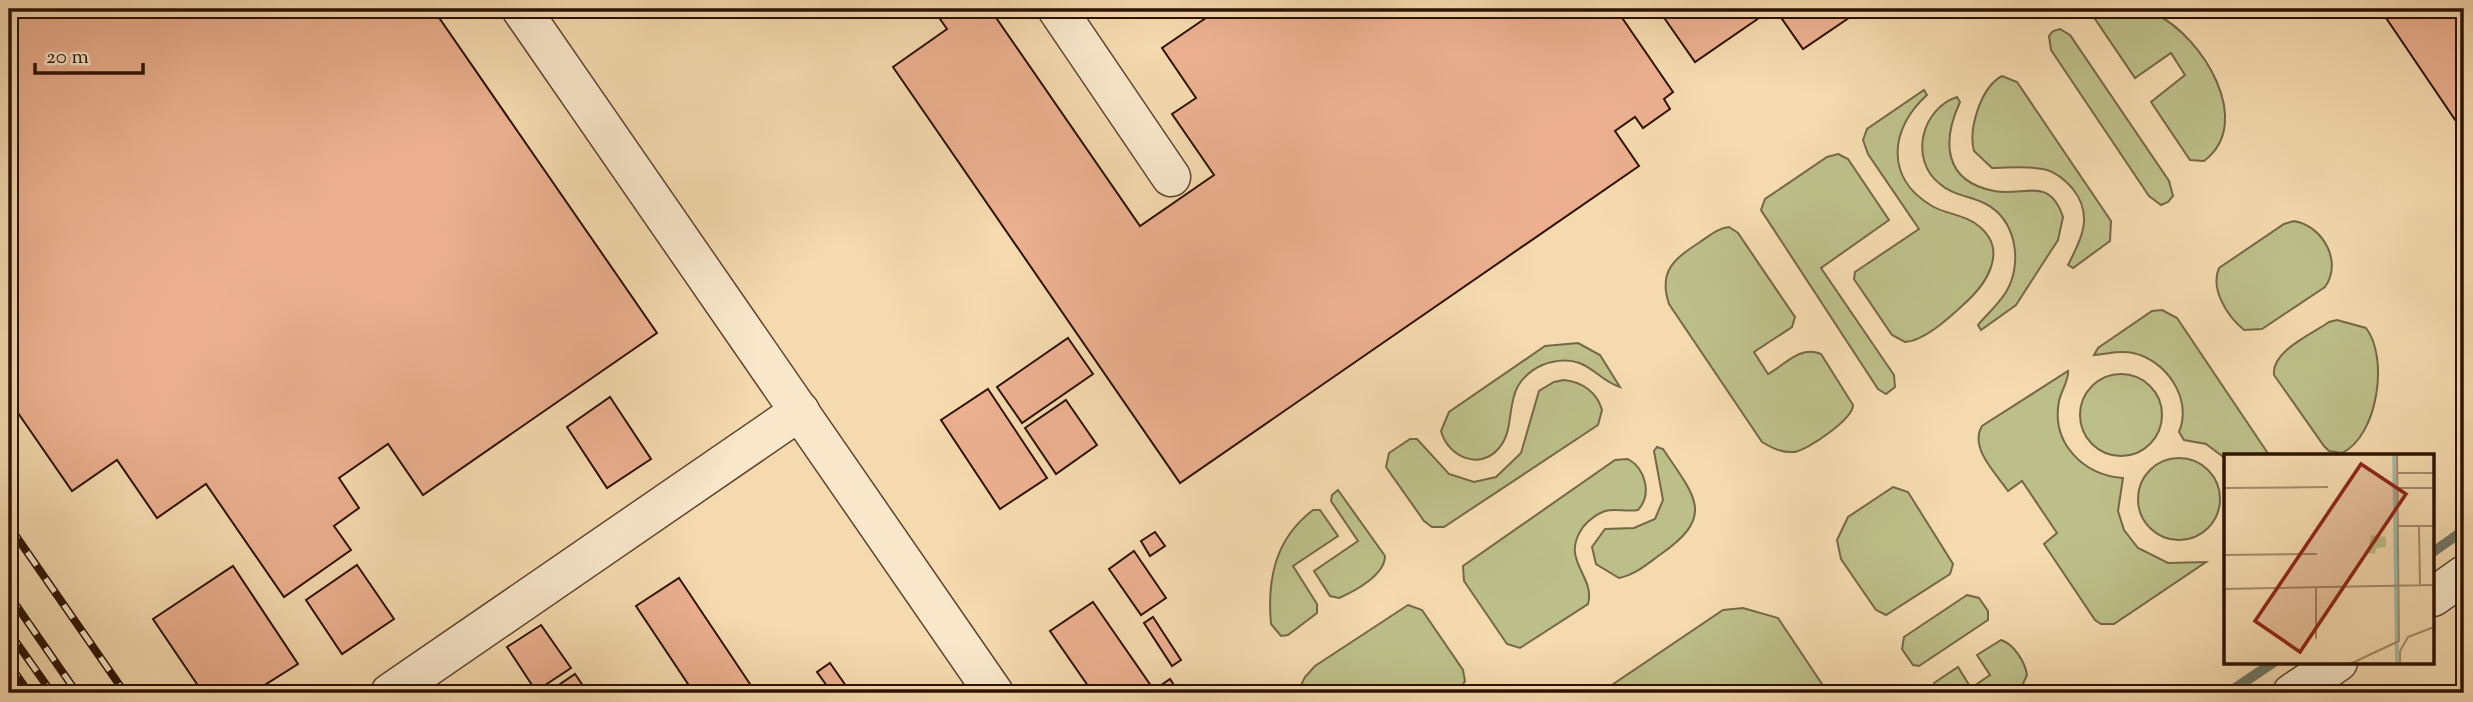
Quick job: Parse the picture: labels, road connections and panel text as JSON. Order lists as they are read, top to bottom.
{
  "scale_bar": "20 m"
}
